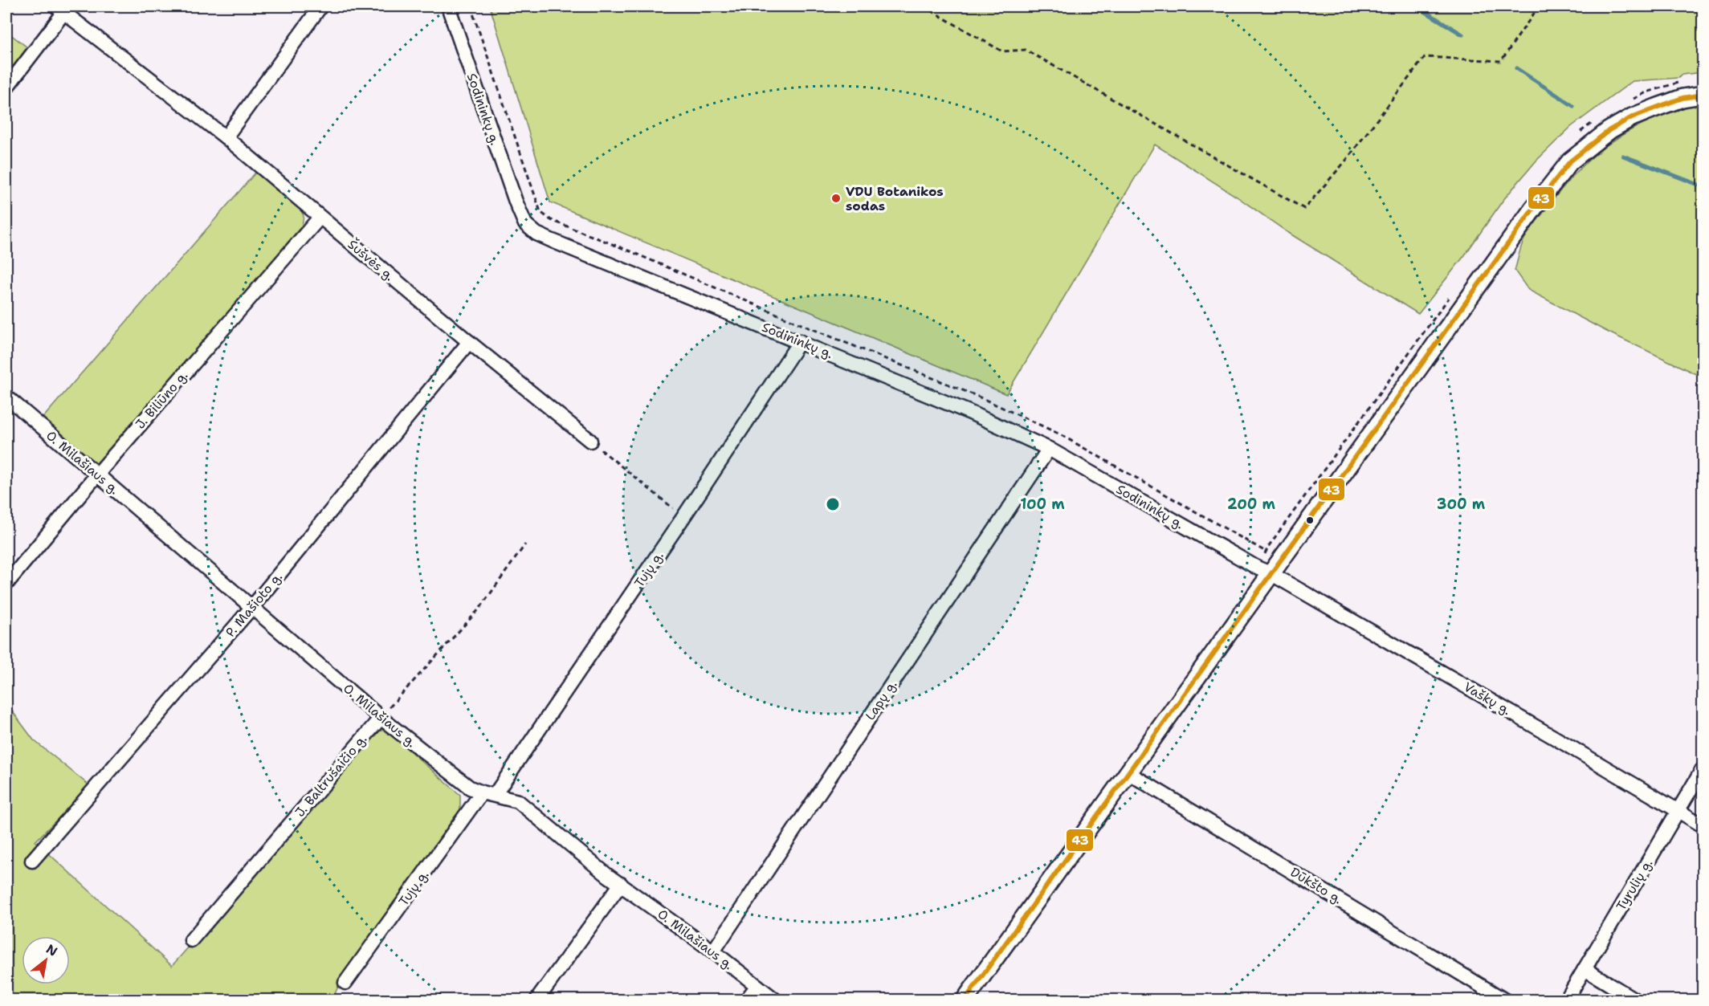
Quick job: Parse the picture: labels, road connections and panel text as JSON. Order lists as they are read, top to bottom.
{
  "streets": {
    "street": [
      "Sodininkų g.",
      "Šušvės g.",
      "J. Biliūno g.",
      "O. Milašiaus g.",
      "Tujų g.",
      "P. Mašioto g.",
      "Vaškų g.",
      "Lapų g.",
      "J. Baltrušaičio g.",
      "Tyrulių g.",
      "Dūkšto g."
    ]
  },
  "crossings": [
    ["Sodininkų g.", "Tujų g."],
    ["Sodininkų g.", "Vaškų g."],
    ["Sodininkų g.", "Lapų g."],
    ["Šušvės g.", "J. Biliūno g."],
    ["Šušvės g.", "P. Mašioto g."],
    ["J. Biliūno g.", "O. Milašiaus g."],
    ["O. Milašiaus g.", "Tujų g."],
    ["O. Milašiaus g.", "P. Mašioto g."],
    ["O. Milašiaus g.", "Lapų g."],
    ["O. Milašiaus g.", "J. Baltrušaičio g."],
    ["Vaškų g.", "Tyrulių g."]
  ],
  "places": ["VDU Botanikos sodas"],
  "lines": ["transit line 43"],
  "north": "top right",
  "rings": ["100 m", "200 m", "300 m"]
}
